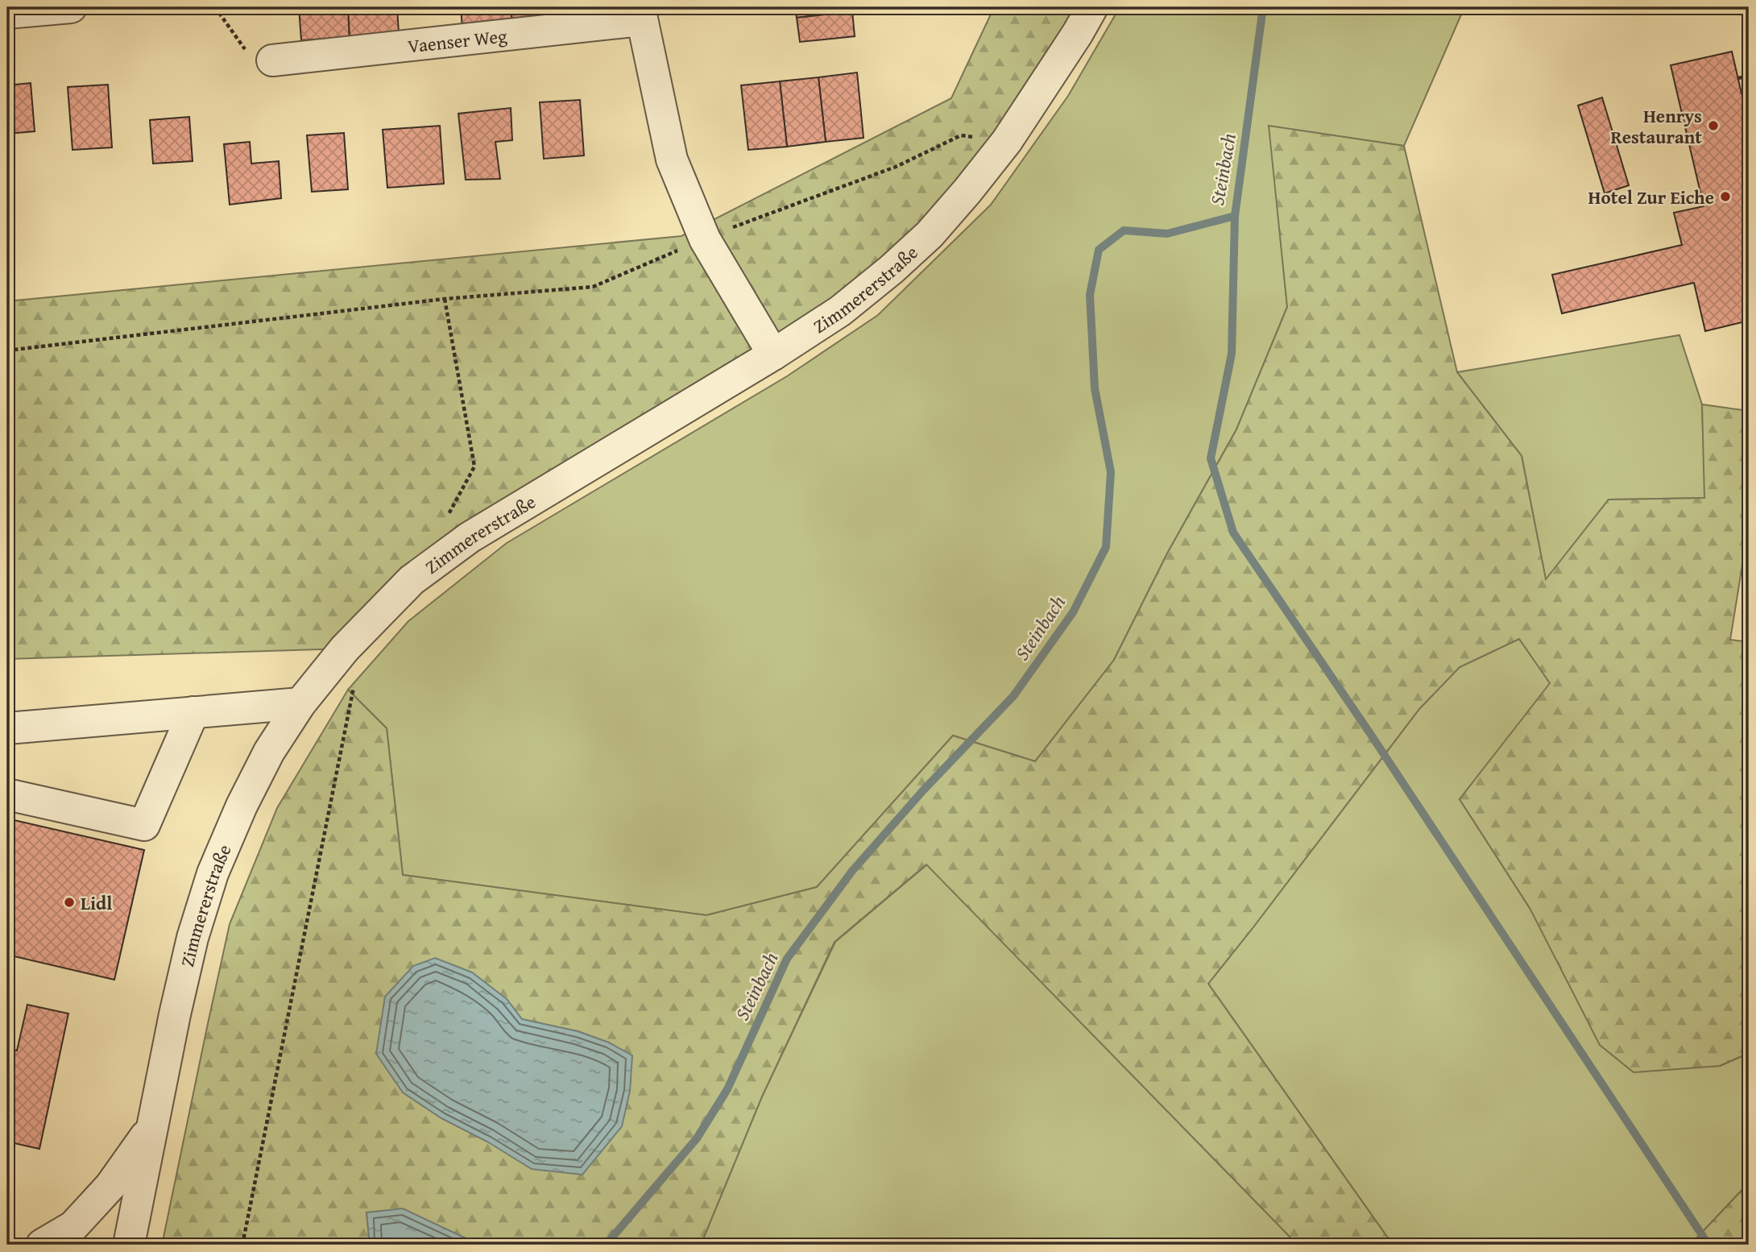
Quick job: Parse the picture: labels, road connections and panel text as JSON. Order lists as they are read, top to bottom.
{
  "streets": {
    "street": ["Vaenser Weg", "Zimmererstraße"]
  },
  "crossings": [
    ["Vaenser Weg", "Zimmererstraße"]
  ],
  "water": ["Steinbach"],
  "places": ["Henrys Restaurant", "Hotel Zur Eiche", "Lidl"]
}
